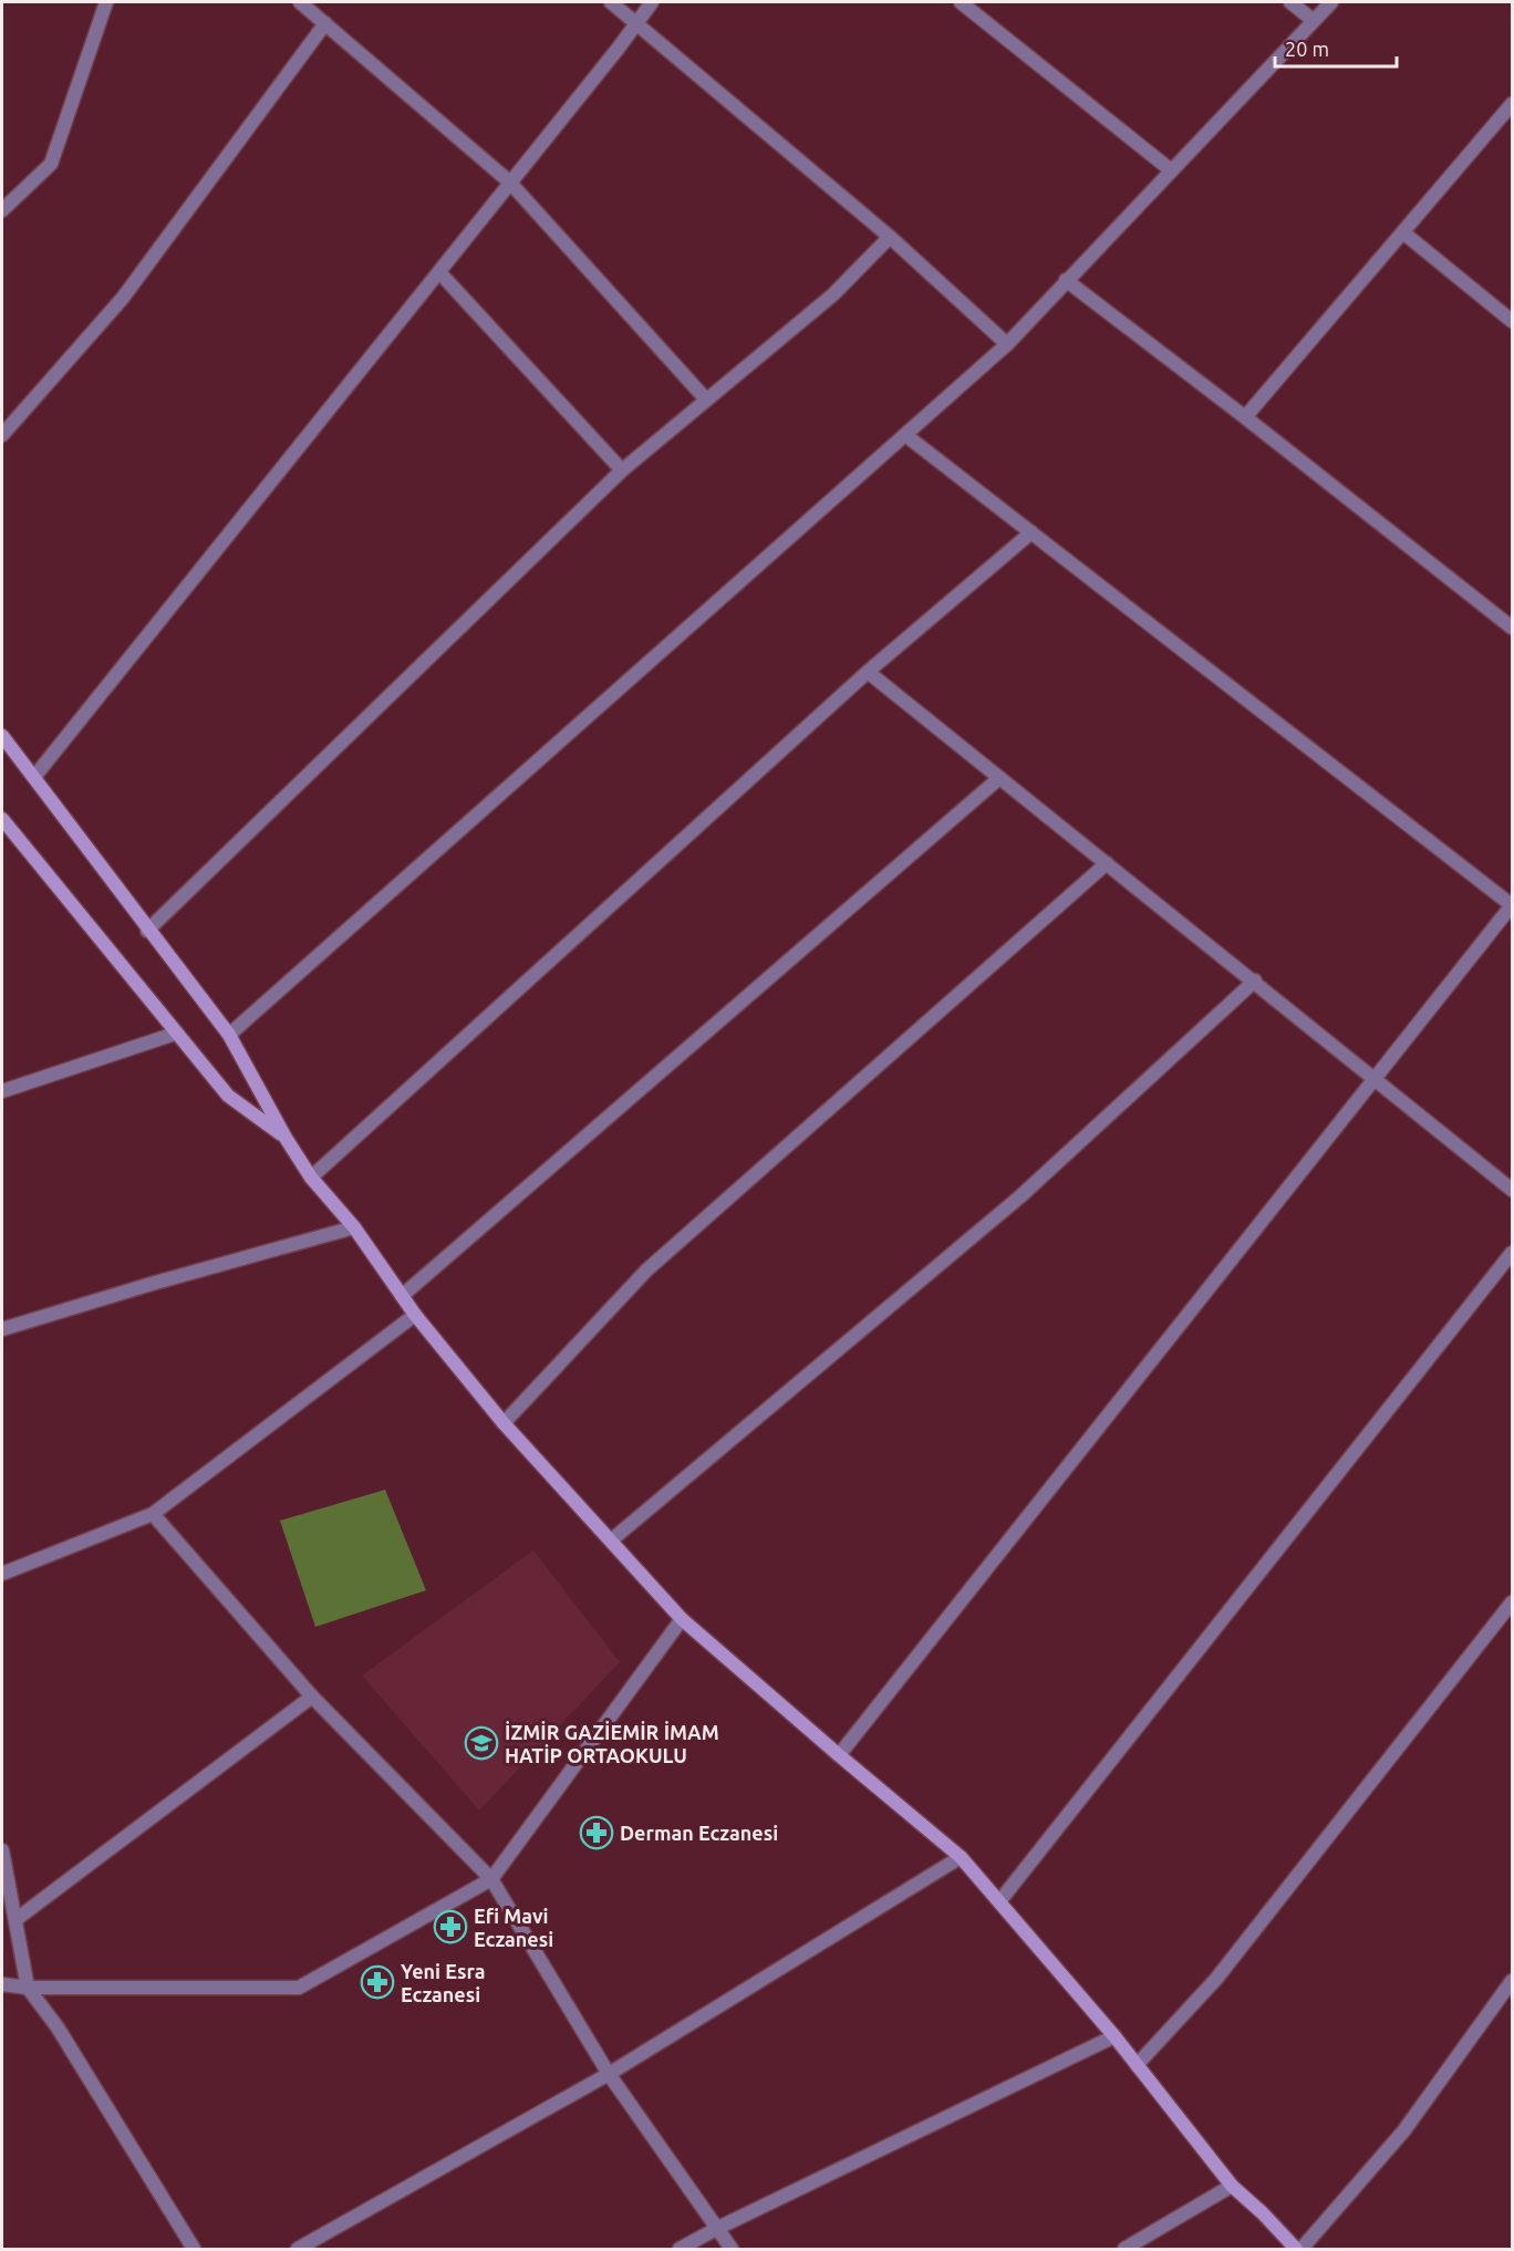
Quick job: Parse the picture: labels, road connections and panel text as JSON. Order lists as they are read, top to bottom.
{
  "places": {
    "school or university": ["İZMİR GAZİEMİR İMAM HATİP ORTAOKULU"],
    "pharmacy": ["Derman Eczanesi", "Efi Mavi Eczanesi", "Yeni Esra Eczanesi"]
  },
  "scale_bar": "20 m"
}
